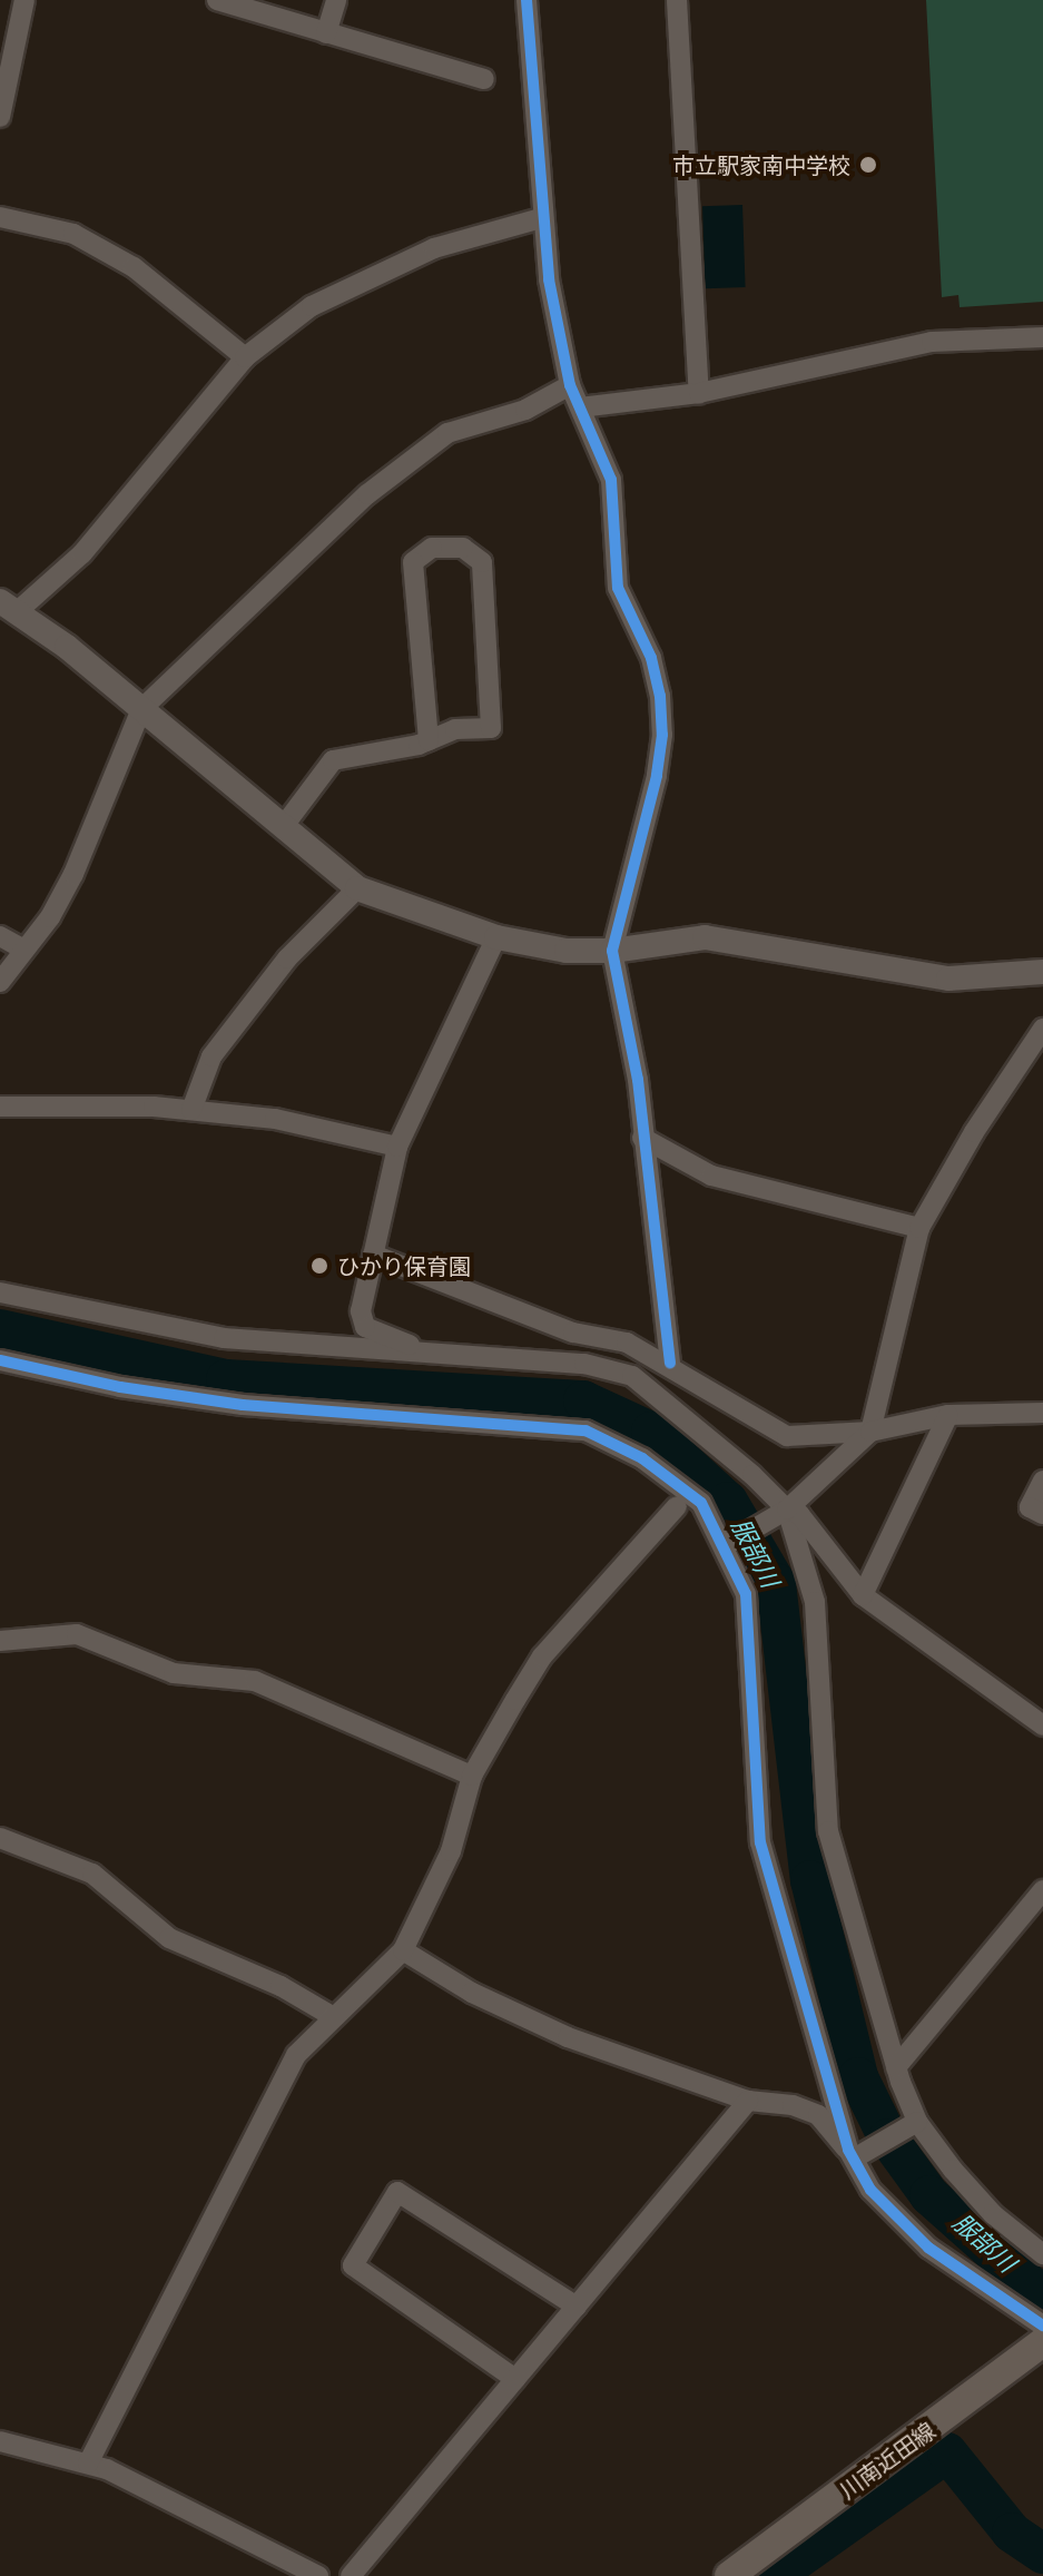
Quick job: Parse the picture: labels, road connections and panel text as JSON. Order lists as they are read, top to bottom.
{
  "streets": {
    "main road": ["川南近田線"]
  },
  "water": ["服部川"],
  "places": ["市立駅家南中学校", "ひかり保育園"]
}
